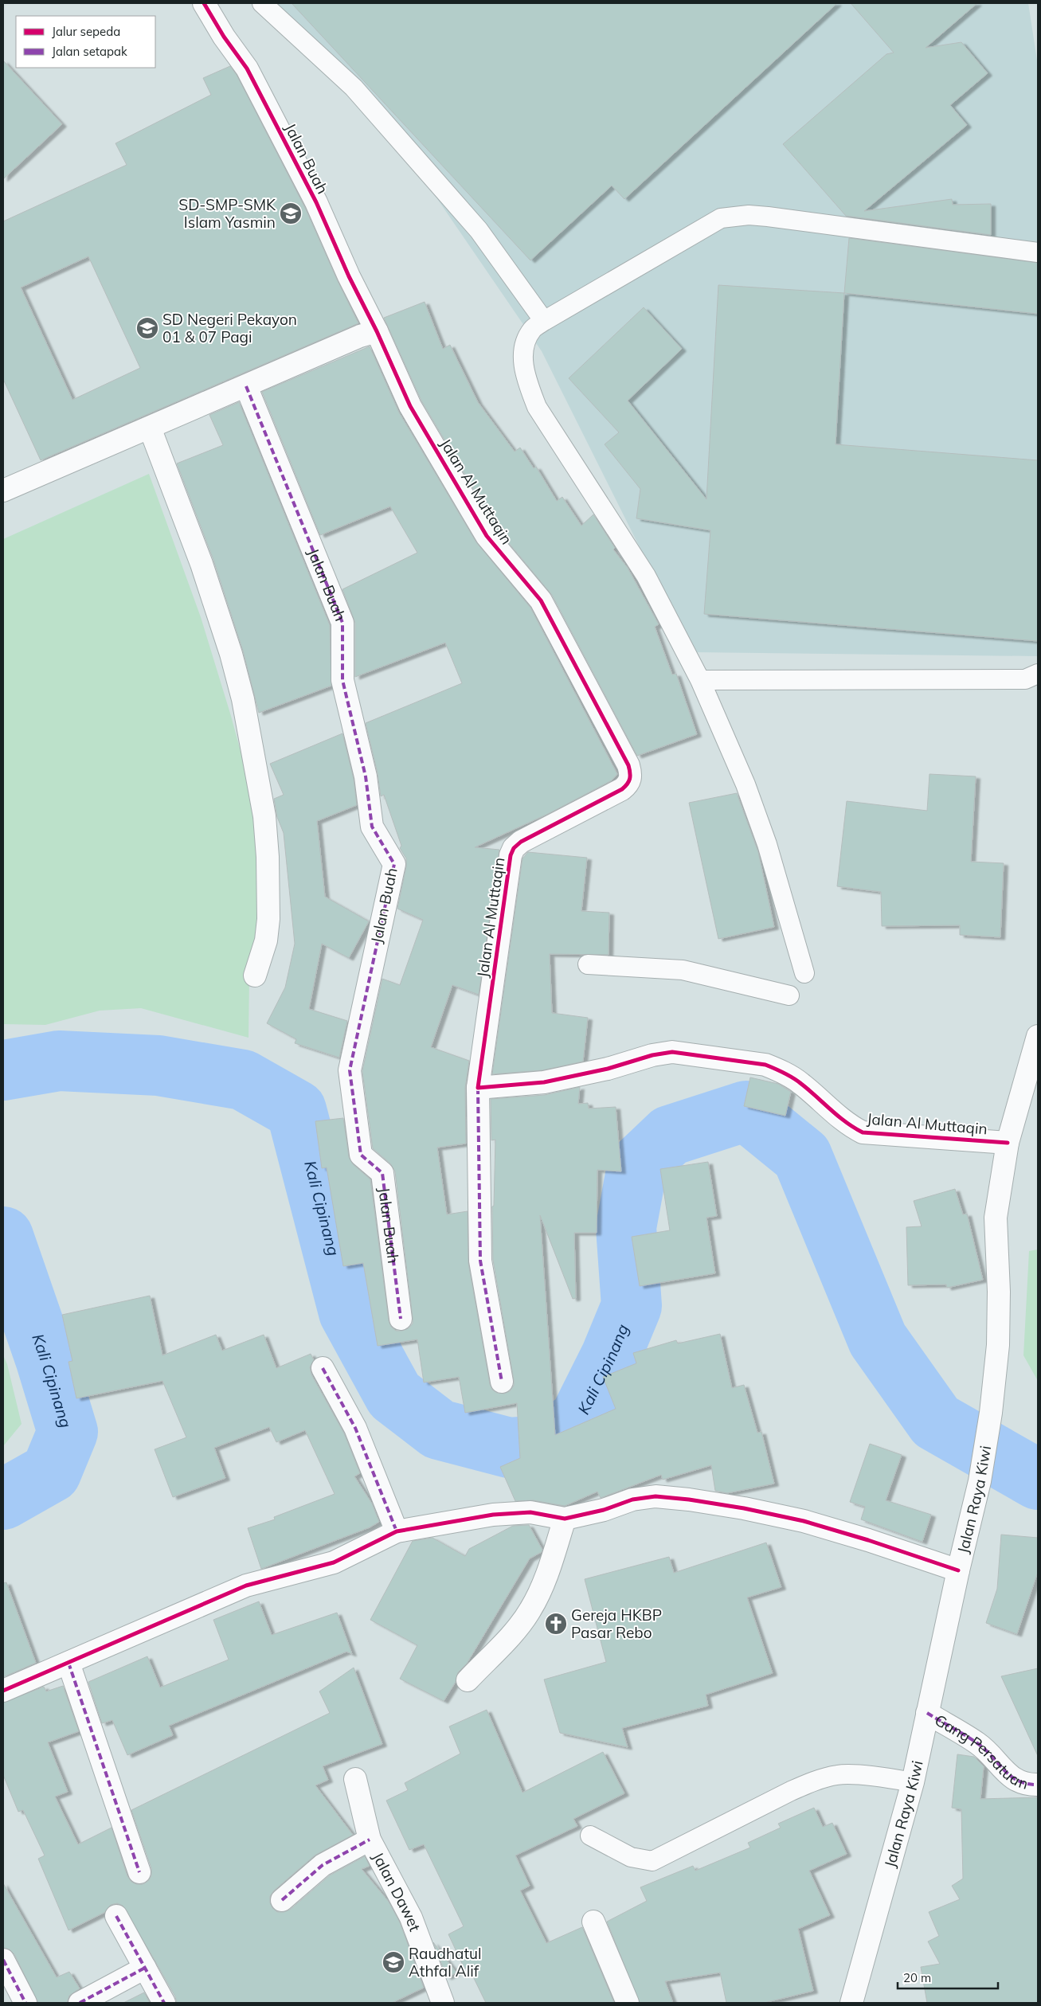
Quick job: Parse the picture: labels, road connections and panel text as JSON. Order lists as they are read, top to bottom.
{
  "streets": {
    "street": [
      "Jalan Buah",
      "Jalan Al Muttaqin",
      "Jalan Raya Kiwi",
      "Gang Persatuan",
      "Jalan Dawet"
    ]
  },
  "crossings": [
    ["Jalan Buah", "Jalan Al Muttaqin"],
    ["Jalan Al Muttaqin", "Jalan Raya Kiwi"],
    ["Jalan Raya Kiwi", "Gang Persatuan"]
  ],
  "water": ["Kali Cipinang"],
  "places": {
    "school or university": ["SD-SMP-SMK Islam Yasmin", "SD Negeri Pekayon 01 & 07 Pagi", "Raudhatul Athfal Alif"],
    "church": ["Gereja HKBP Pasar Rebo"]
  },
  "legend": ["Jalur sepeda", "Jalan setapak"],
  "scale_bar": "20 m"
}
